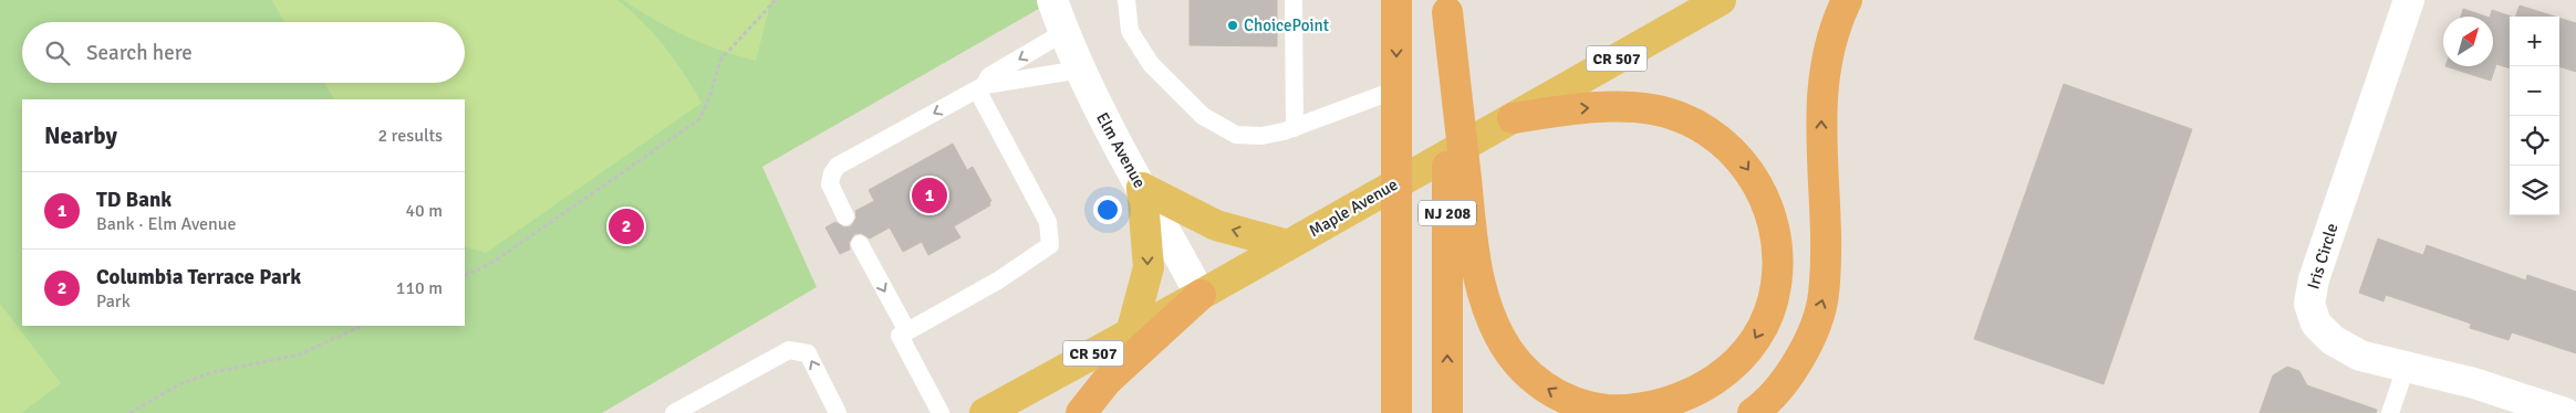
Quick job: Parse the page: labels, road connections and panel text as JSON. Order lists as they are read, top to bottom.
{
  "streets": {
    "highway": ["NJ 208"],
    "main road": ["CR 507", "Maple Avenue"],
    "street": ["Elm Avenue", "Iris Circle"]
  },
  "crossings": [
    ["Elm Avenue", "Maple Avenue"]
  ],
  "places": ["ChoicePoint"],
  "north": "top right",
  "page": {
    "map_buttons": ["+", "−"],
    "search": "Search here",
    "heading": ["Nearby", "2 results"],
    "list": [
      {
        "mark": "1",
        "name": "TD Bank",
        "note": "Bank · Elm Avenue",
        "value": "40 m"
      },
      {
        "mark": "2",
        "name": "Columbia Terrace Park",
        "note": "Park",
        "value": "110 m"
      }
    ],
    "pins": ["1", "2"]
  }
}
